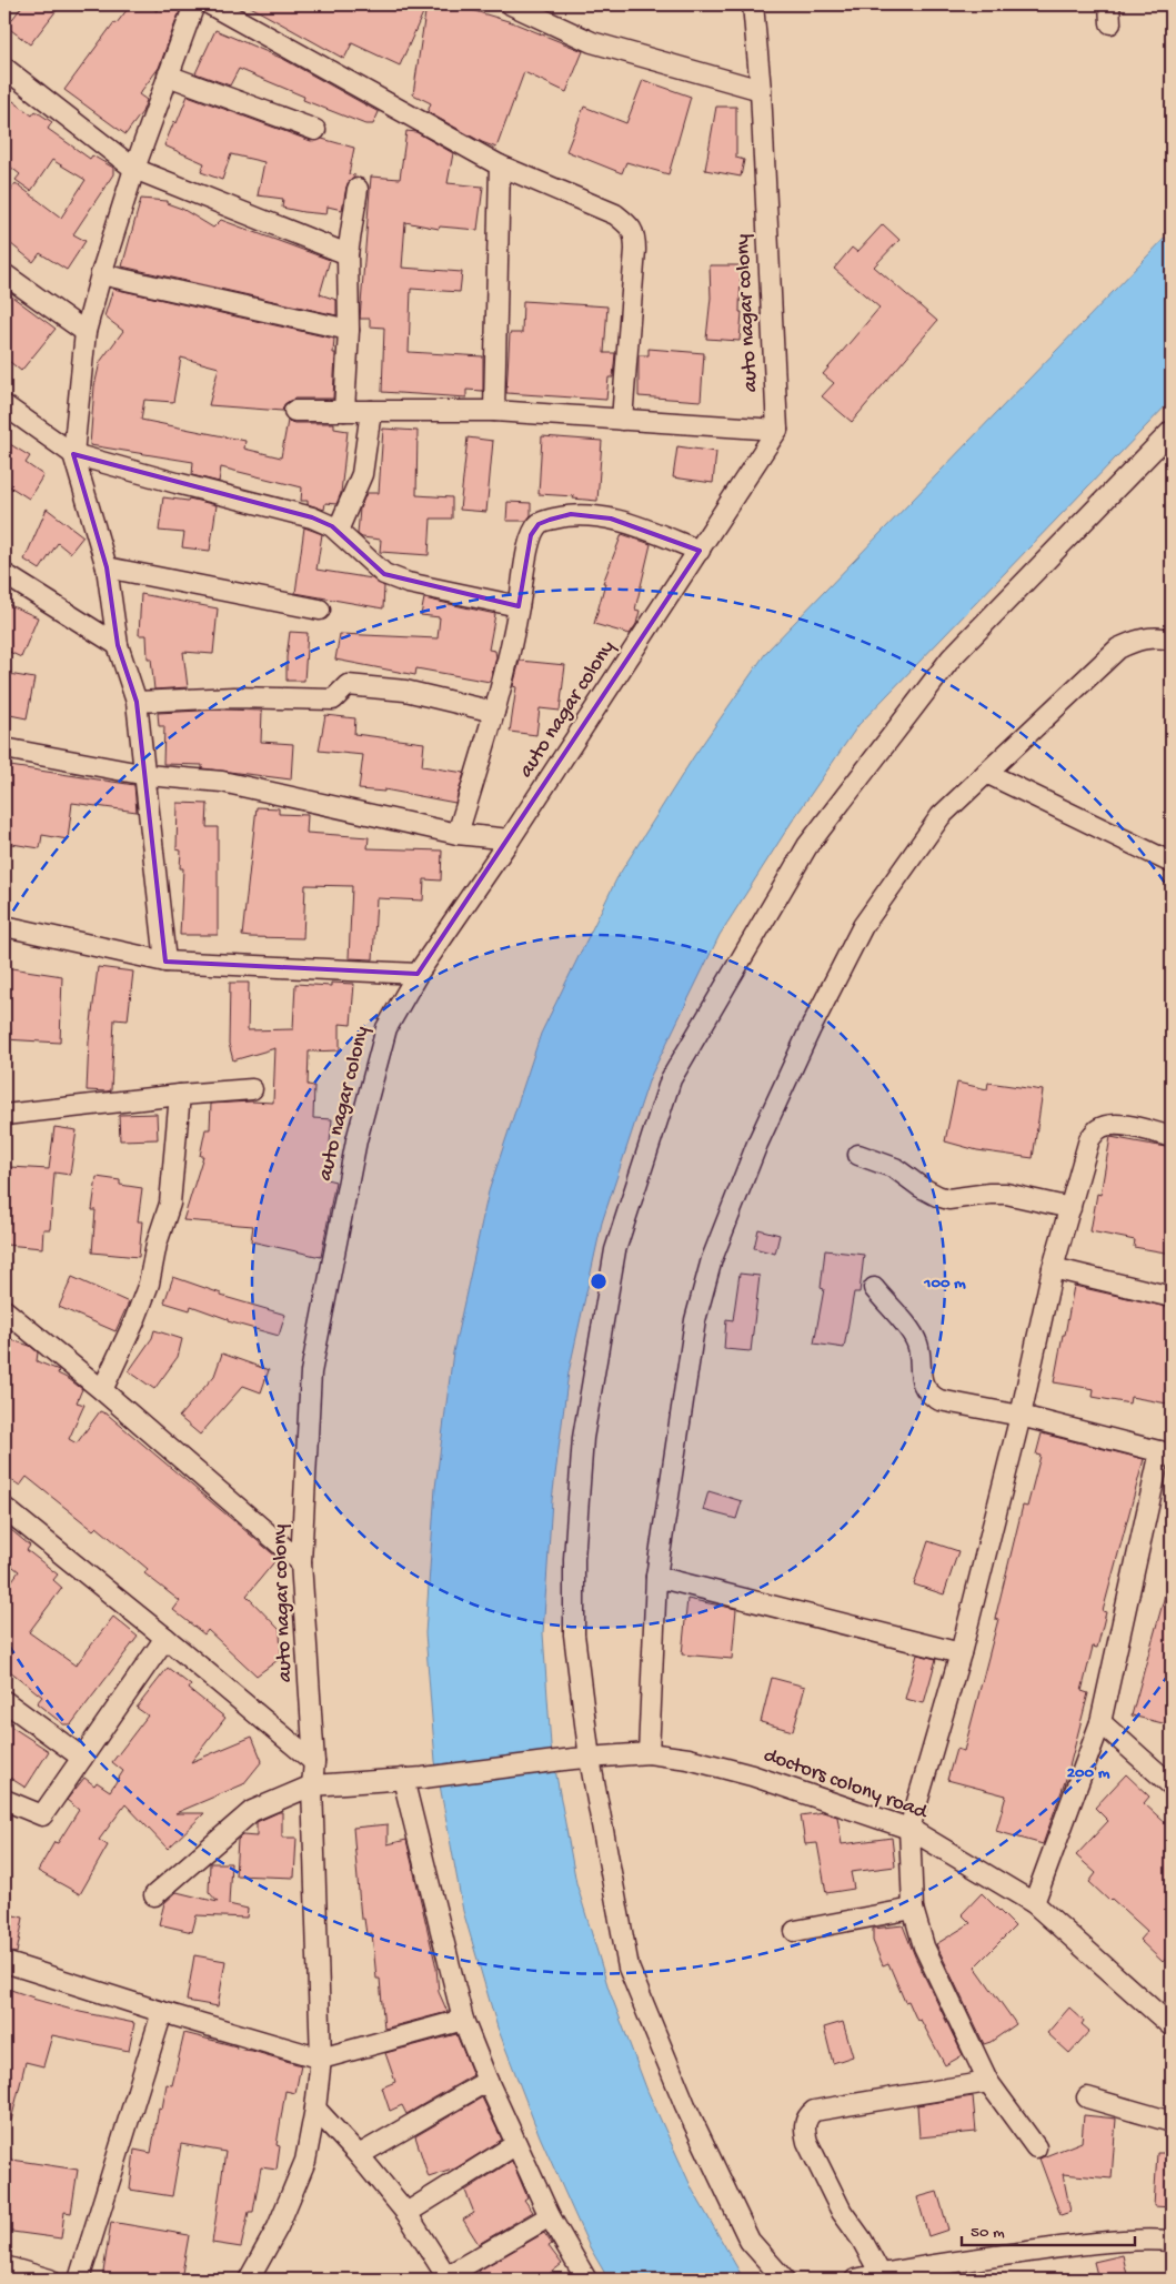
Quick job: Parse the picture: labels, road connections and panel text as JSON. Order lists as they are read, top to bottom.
{
  "streets": {
    "street": ["auto nagar colony", "doctors colony road"]
  },
  "crossings": [
    ["auto nagar colony", "doctors colony road"]
  ],
  "scale_bar": "50 m",
  "rings": ["100 m", "200 m"]
}
